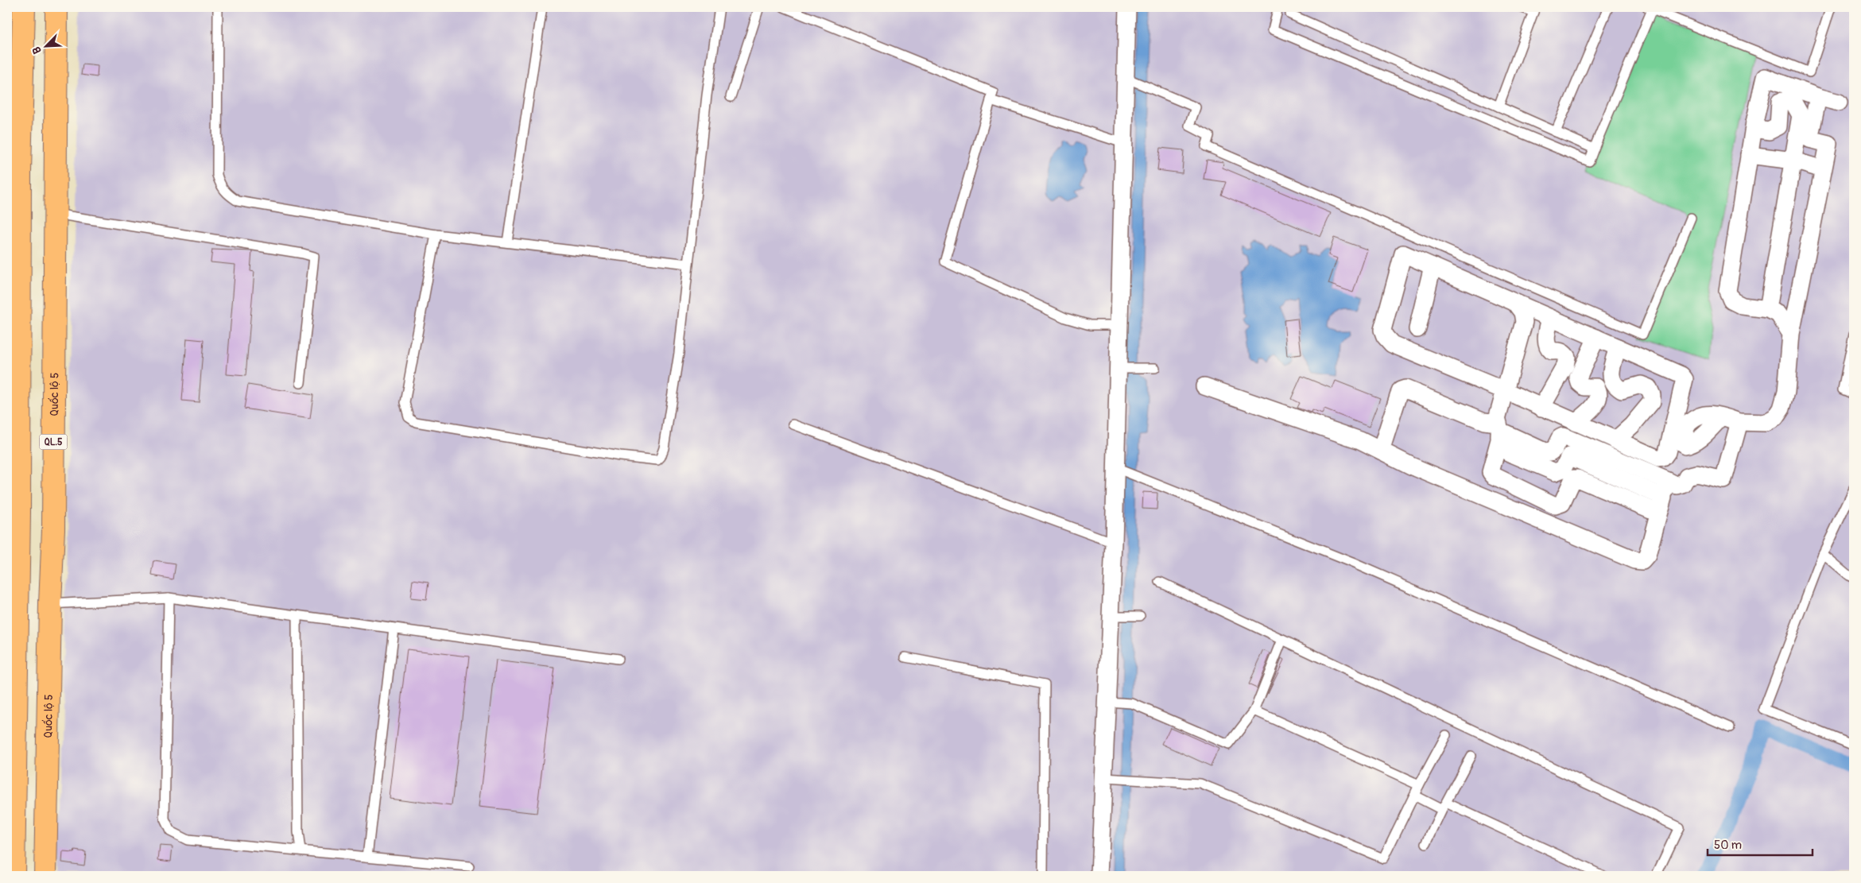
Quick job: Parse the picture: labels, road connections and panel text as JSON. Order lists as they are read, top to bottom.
{
  "streets": {
    "highway": ["Quốc lộ 5", "QL.5"]
  },
  "scale_bar": "50 m",
  "north": "bottom left"
}
